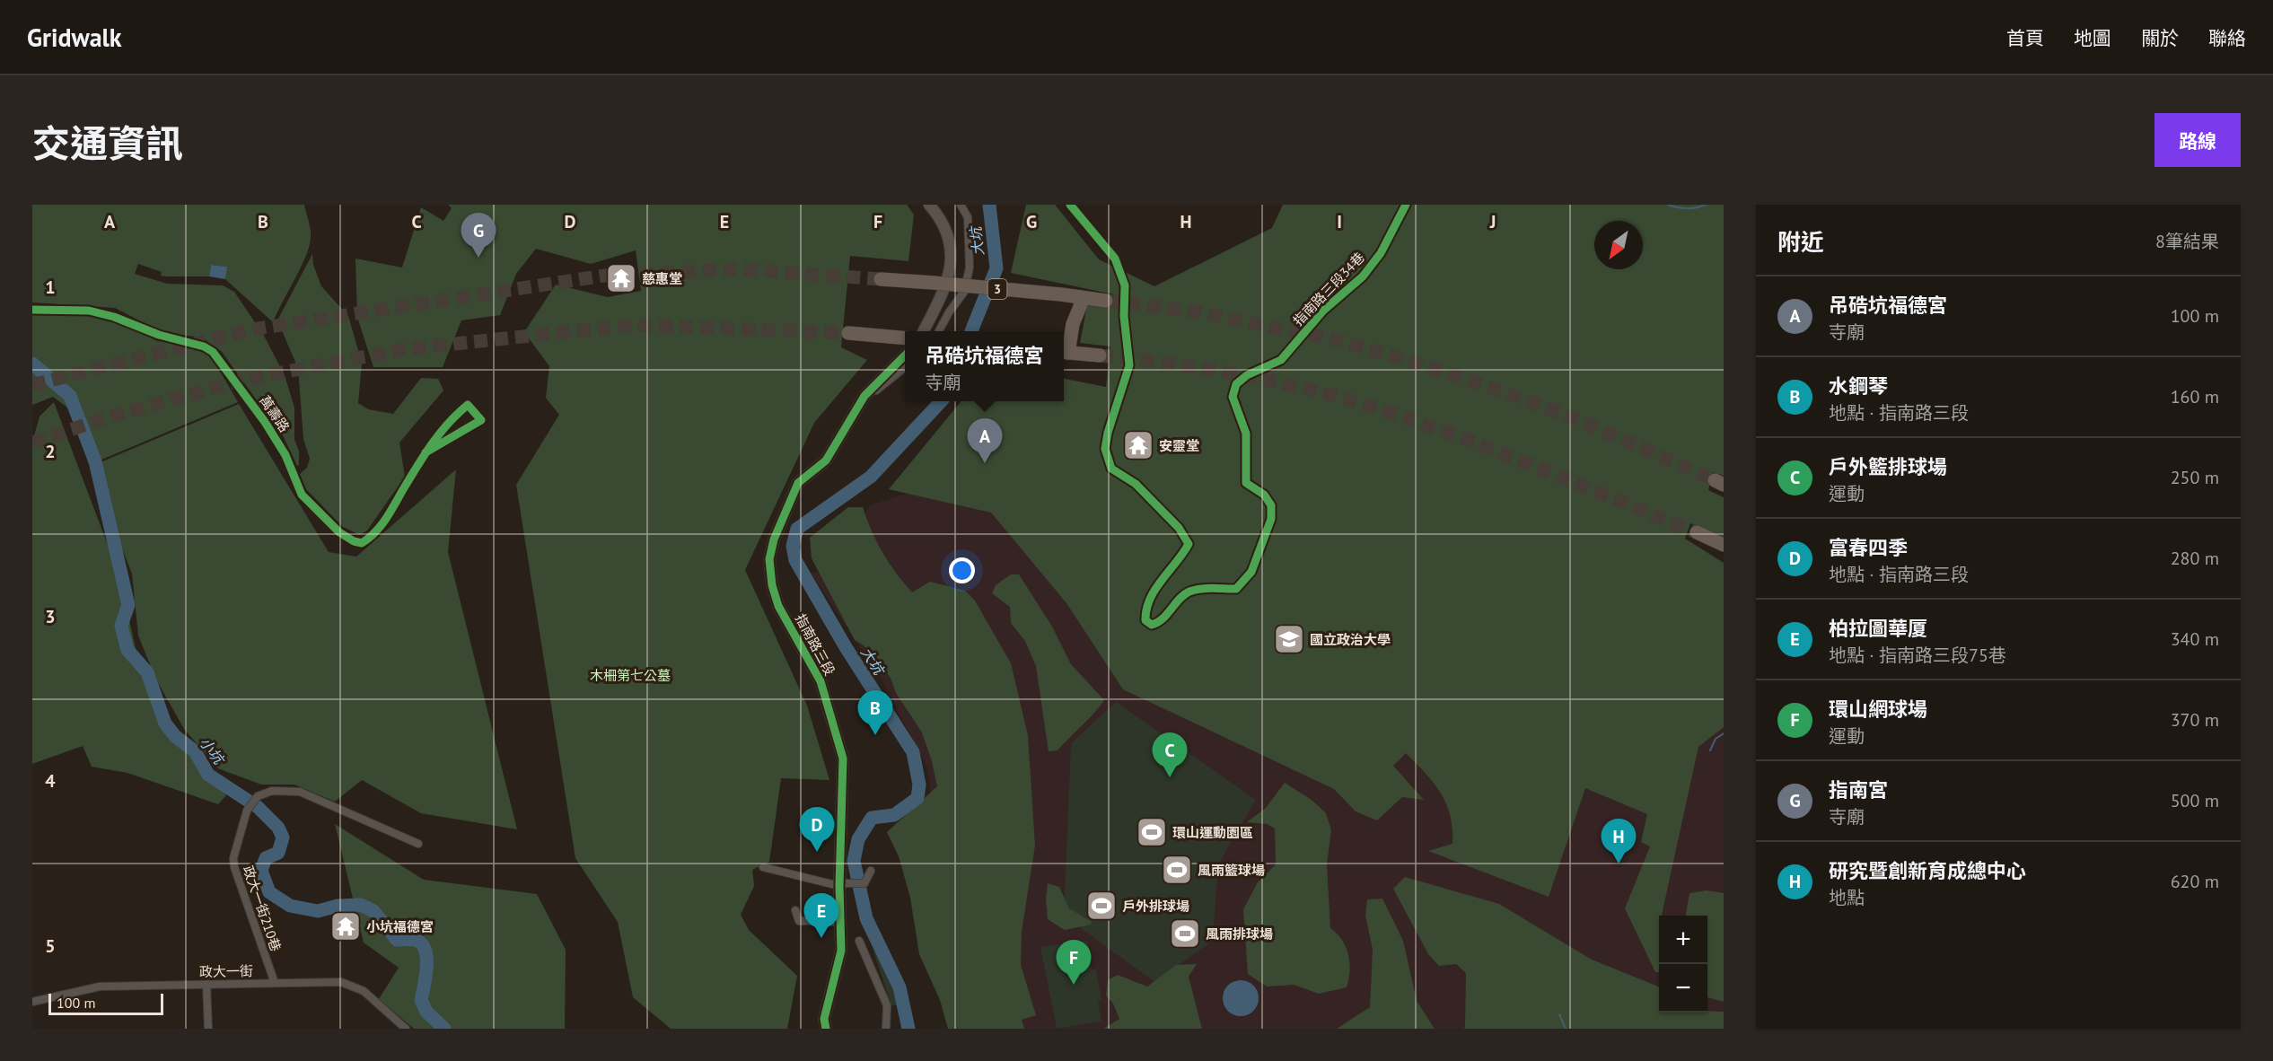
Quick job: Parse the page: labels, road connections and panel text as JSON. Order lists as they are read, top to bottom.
{
  "streets": {
    "highway": ["3"],
    "street": [
      "指南路三段34巷",
      "萬壽路",
      "指南路三段",
      "政大一街210巷",
      "政大一街"
    ]
  },
  "crossings": [
    ["政大一街210巷", "政大一街"]
  ],
  "water": ["大坑", "小坑"],
  "parks": ["木柵第七公墓"],
  "places": {
    "temple": ["慈惠堂", "安靈堂", "小坑福德宮"],
    "school or university": ["國立政治大學"],
    "sports": [
      "環山運動園區",
      "風雨籃球場",
      "戶外排球場",
      "風雨排球場"
    ]
  },
  "scale_bar": "100 m",
  "north": "bottom left",
  "page": {
    "header": "Gridwalk",
    "nav": [
      "首頁",
      "地圖",
      "關於",
      "聯絡"
    ],
    "title": "交通資訊",
    "buttons": "路線",
    "heading": ["附近", "8筆結果"],
    "pins": [
      "G",
      "A",
      "B",
      "C",
      "D",
      "H",
      "E",
      "F"
    ],
    "list": [
      {
        "mark": "A",
        "name": "吊硞坑福德宮",
        "note": "寺廟",
        "value": "100 m"
      },
      {
        "mark": "B",
        "name": "水鋼琴",
        "note": "地點 · 指南路三段",
        "value": "160 m"
      },
      {
        "mark": "C",
        "name": "戶外籃排球場",
        "note": "運動",
        "value": "250 m"
      },
      {
        "mark": "D",
        "name": "富春四季",
        "note": "地點 · 指南路三段",
        "value": "280 m"
      },
      {
        "mark": "E",
        "name": "柏拉圖華厦",
        "note": "地點 · 指南路三段75巷",
        "value": "340 m"
      },
      {
        "mark": "F",
        "name": "環山網球場",
        "note": "運動",
        "value": "370 m"
      },
      {
        "mark": "G",
        "name": "指南宮",
        "note": "寺廟",
        "value": "500 m"
      },
      {
        "mark": "H",
        "name": "研究暨創新育成總中心",
        "note": "地點",
        "value": "620 m"
      }
    ],
    "popup": ["吊硞坑福德宮", "寺廟"],
    "map_buttons": ["+", "−"],
    "scale": "100 m"
  },
  "grid": {
    "columns": [
      "A",
      "B",
      "C",
      "D",
      "E",
      "F",
      "G",
      "H",
      "I",
      "J"
    ],
    "rows": [
      "1",
      "2",
      "3",
      "4",
      "5"
    ]
  }
}
